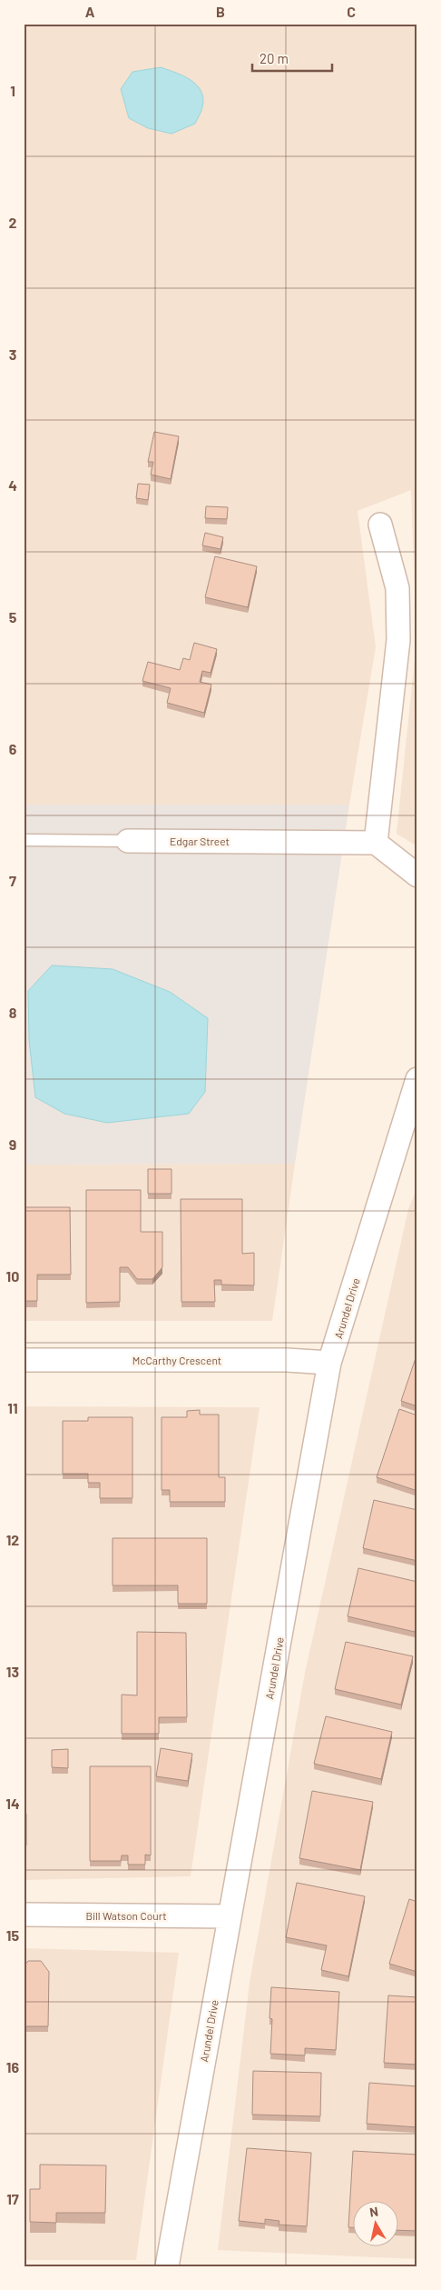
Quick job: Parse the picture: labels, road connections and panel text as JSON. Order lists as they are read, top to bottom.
{
  "streets": {
    "street": [
      "Edgar Street",
      "Arundel Drive",
      "McCarthy Crescent",
      "Bill Watson Court"
    ]
  },
  "crossings": [
    ["Arundel Drive", "McCarthy Crescent"],
    ["Arundel Drive", "Bill Watson Court"]
  ],
  "scale_bar": "20 m",
  "north": "top",
  "grid": {
    "columns": ["A", "B", "C"],
    "rows": [
      "1",
      "2",
      "3",
      "4",
      "5",
      "6",
      "7",
      "8",
      "9",
      "10",
      "11",
      "12",
      "13",
      "14",
      "15",
      "16",
      "17"
    ]
  }
}
